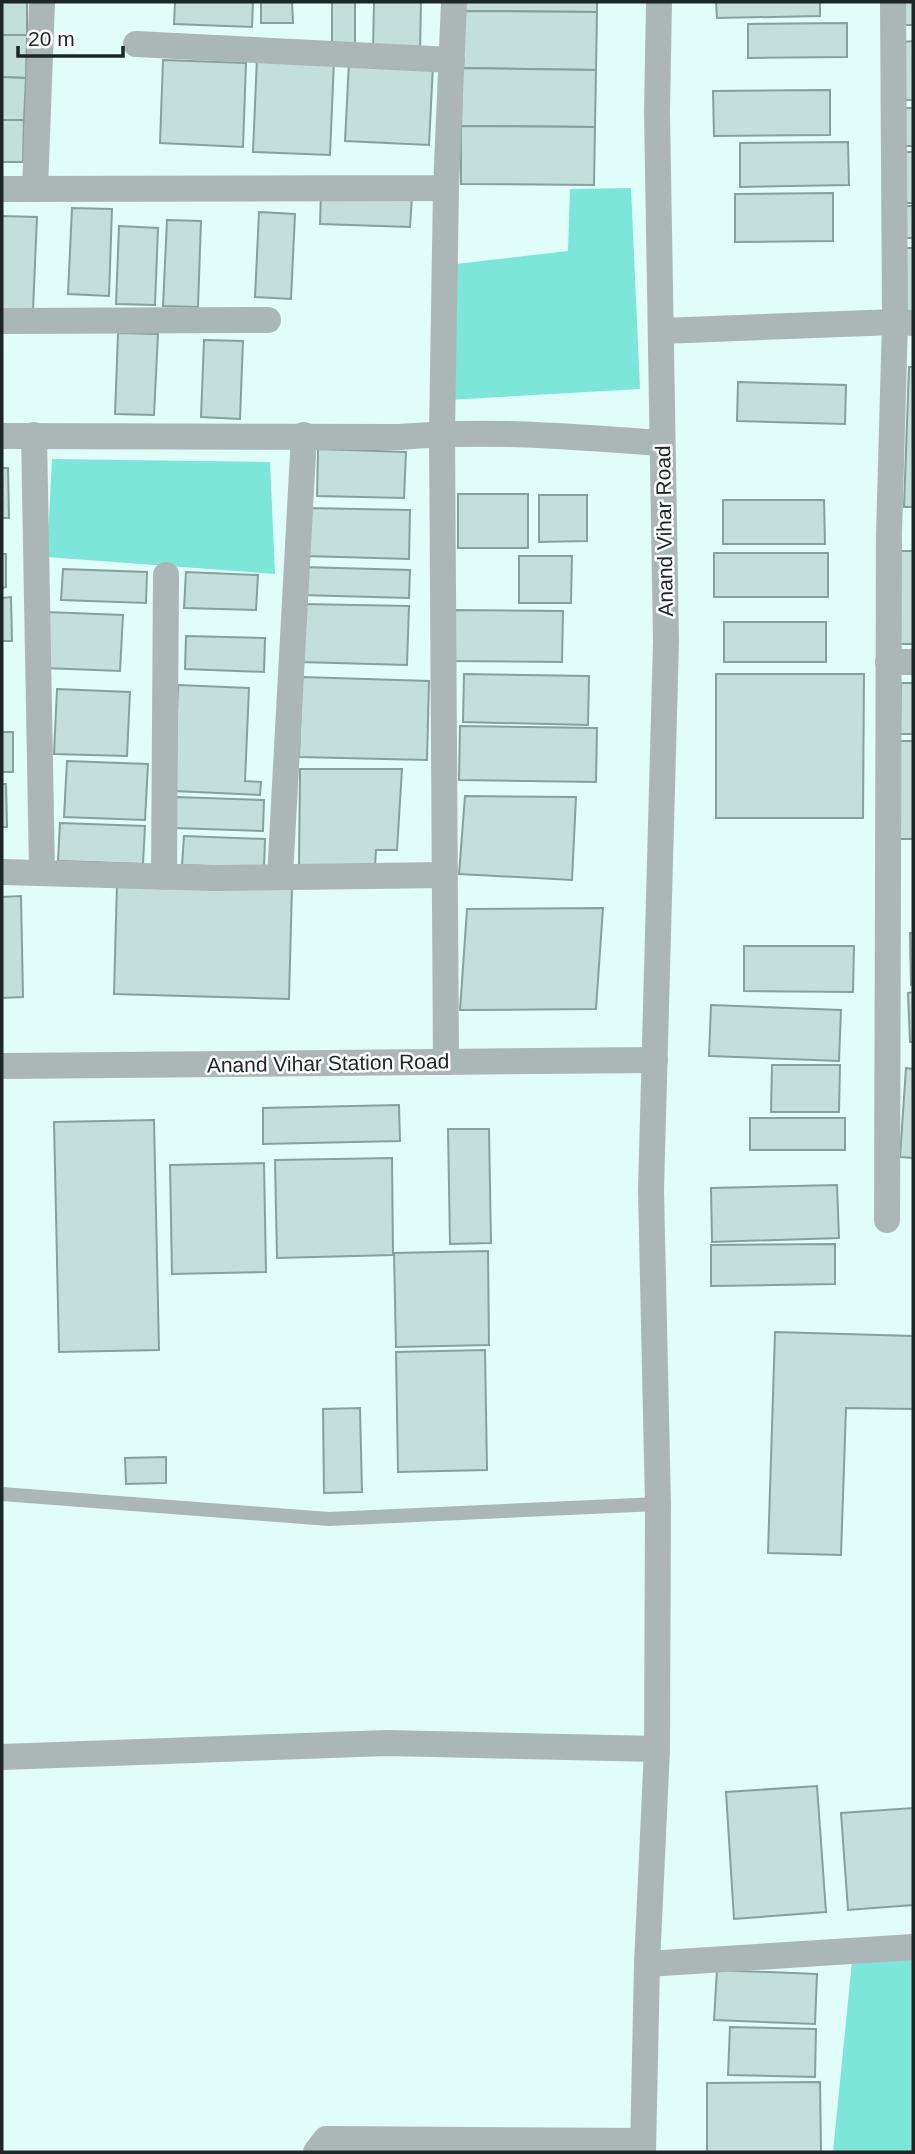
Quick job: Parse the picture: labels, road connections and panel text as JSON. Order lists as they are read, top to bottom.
{
  "streets": {
    "street": ["Anand Vihar Road", "Anand Vihar Station Road"]
  },
  "crossings": [
    ["Anand Vihar Road", "Anand Vihar Station Road"]
  ],
  "scale_bar": "20 m"
}
